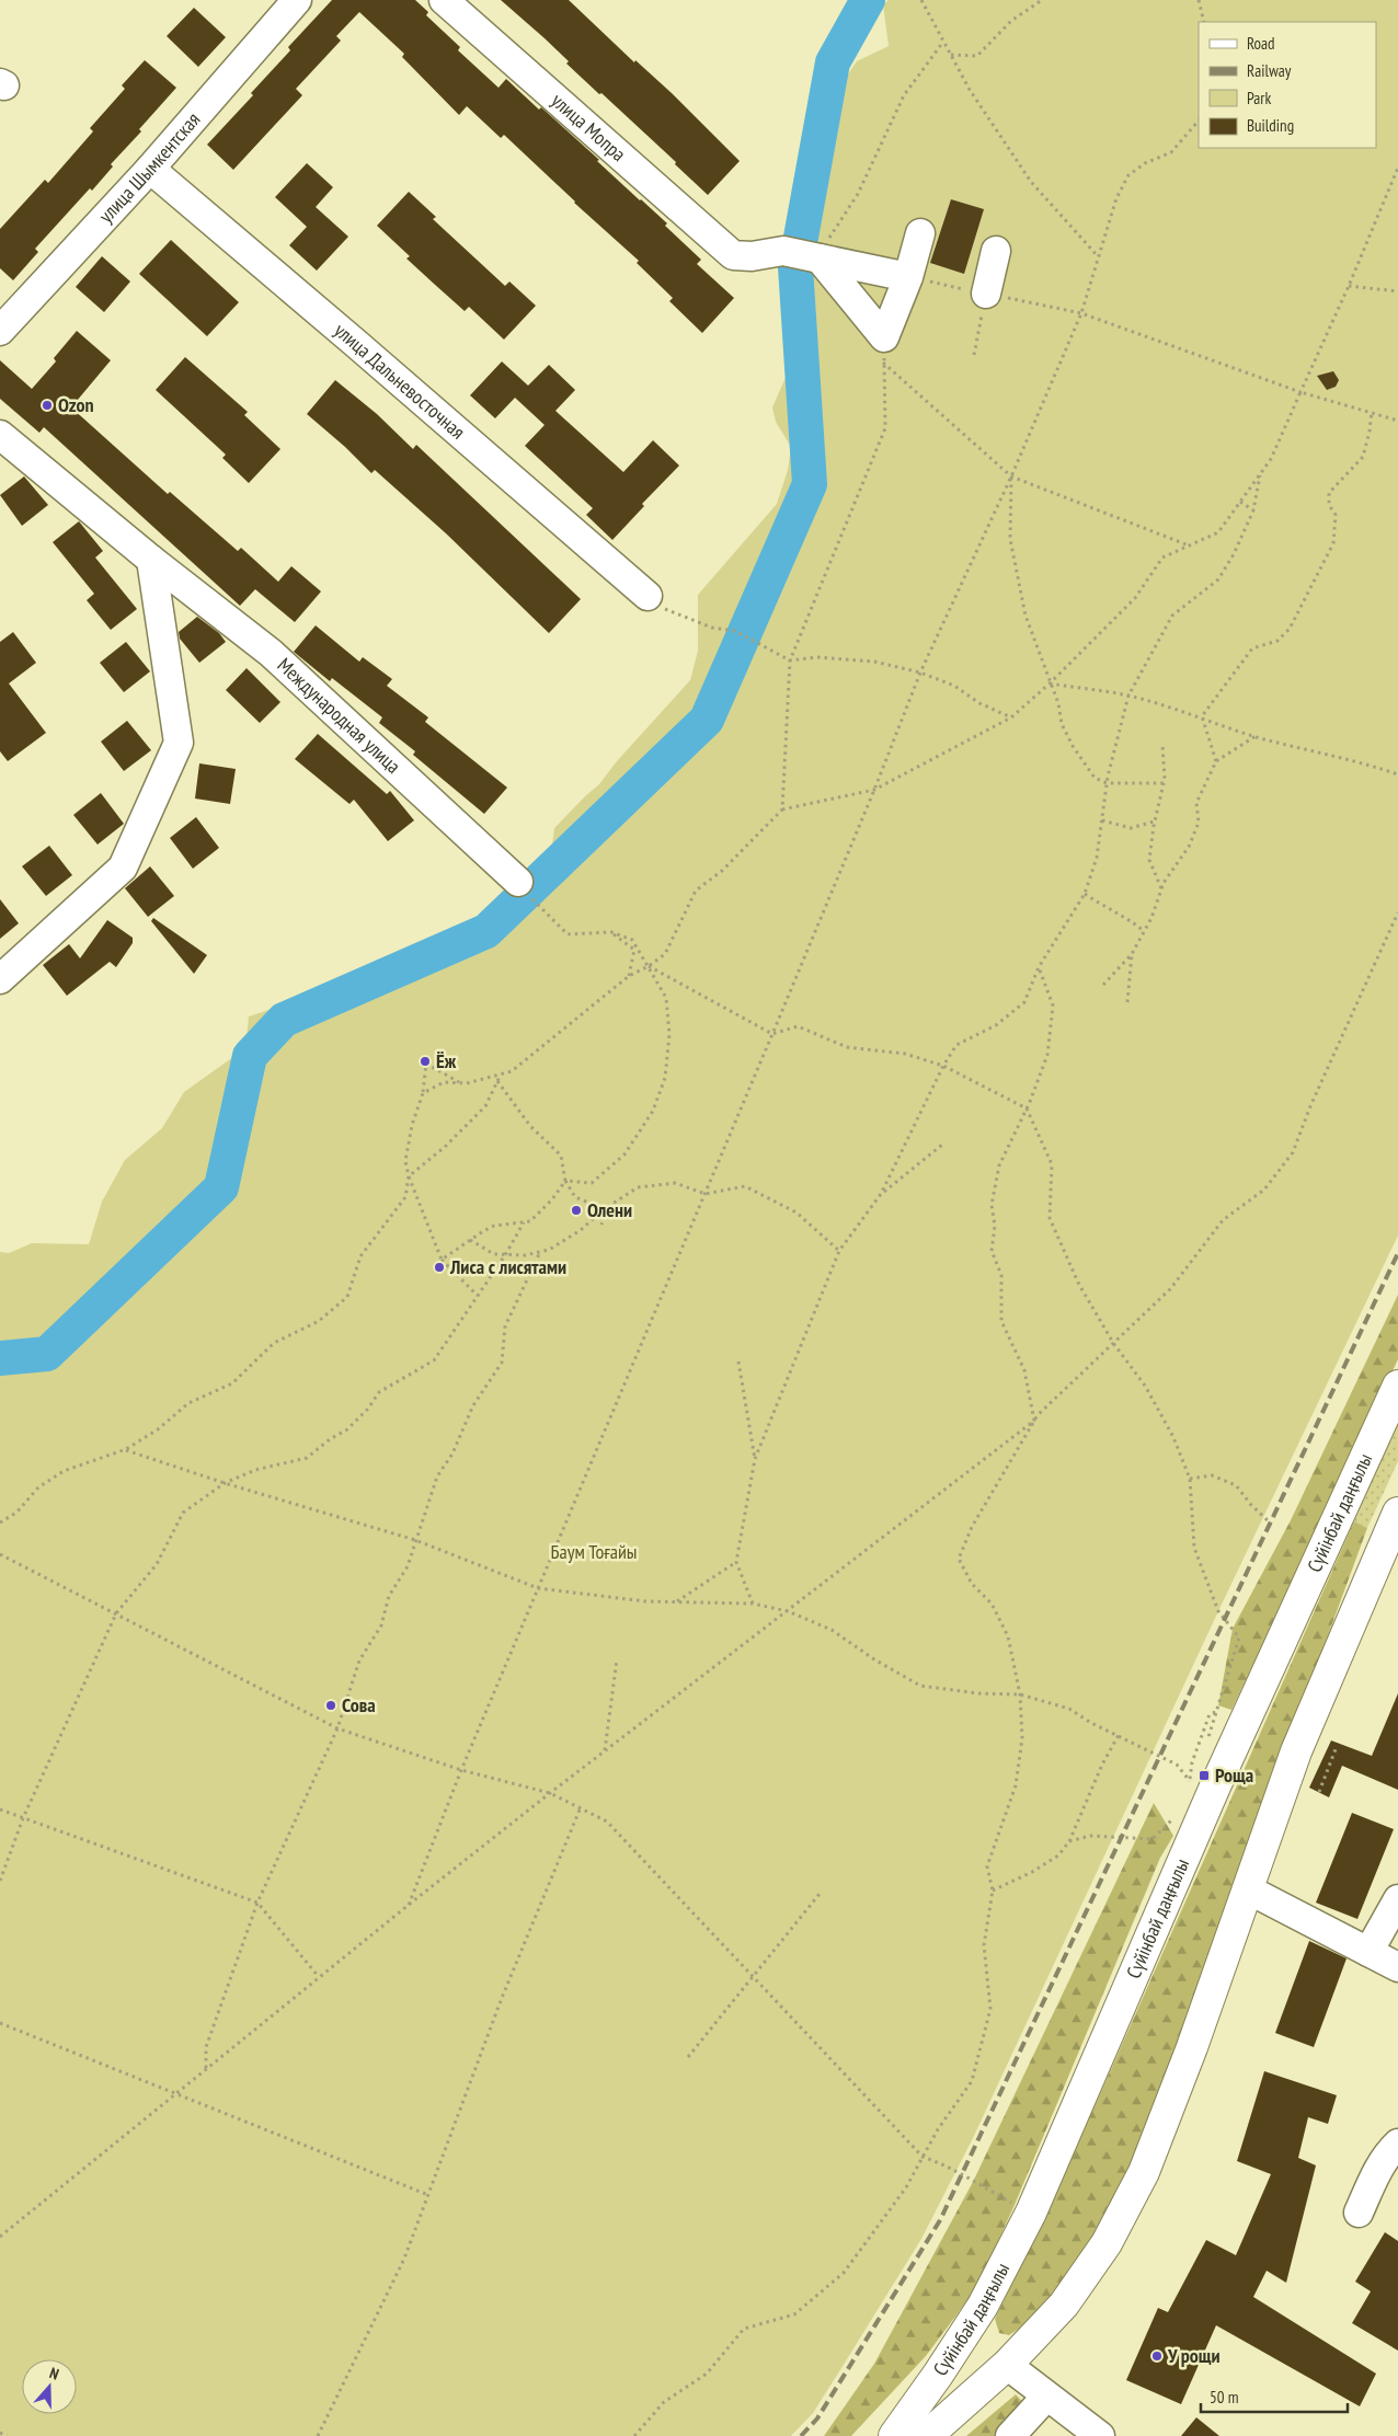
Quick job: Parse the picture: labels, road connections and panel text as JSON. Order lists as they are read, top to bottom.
{
  "streets": {
    "main road": ["Сүйінбай даңғылы"],
    "street": [
      "улица Мопра",
      "улица Шымкентская",
      "улица Дальневосточная",
      "Международная улица"
    ]
  },
  "crossings": [
    ["улица Шымкентская", "улица Дальневосточная"]
  ],
  "parks": ["Баум Тоғайы"],
  "places": {
    "other": [
      "Ozon",
      "Ёж",
      "Олени",
      "Лиса с лисятами",
      "Сова",
      "У рощи"
    ],
    "transit": ["Роща"]
  },
  "legend": [
    "Road",
    "Railway",
    "Park",
    "Building"
  ],
  "scale_bar": "50 m",
  "north": "top"
}
